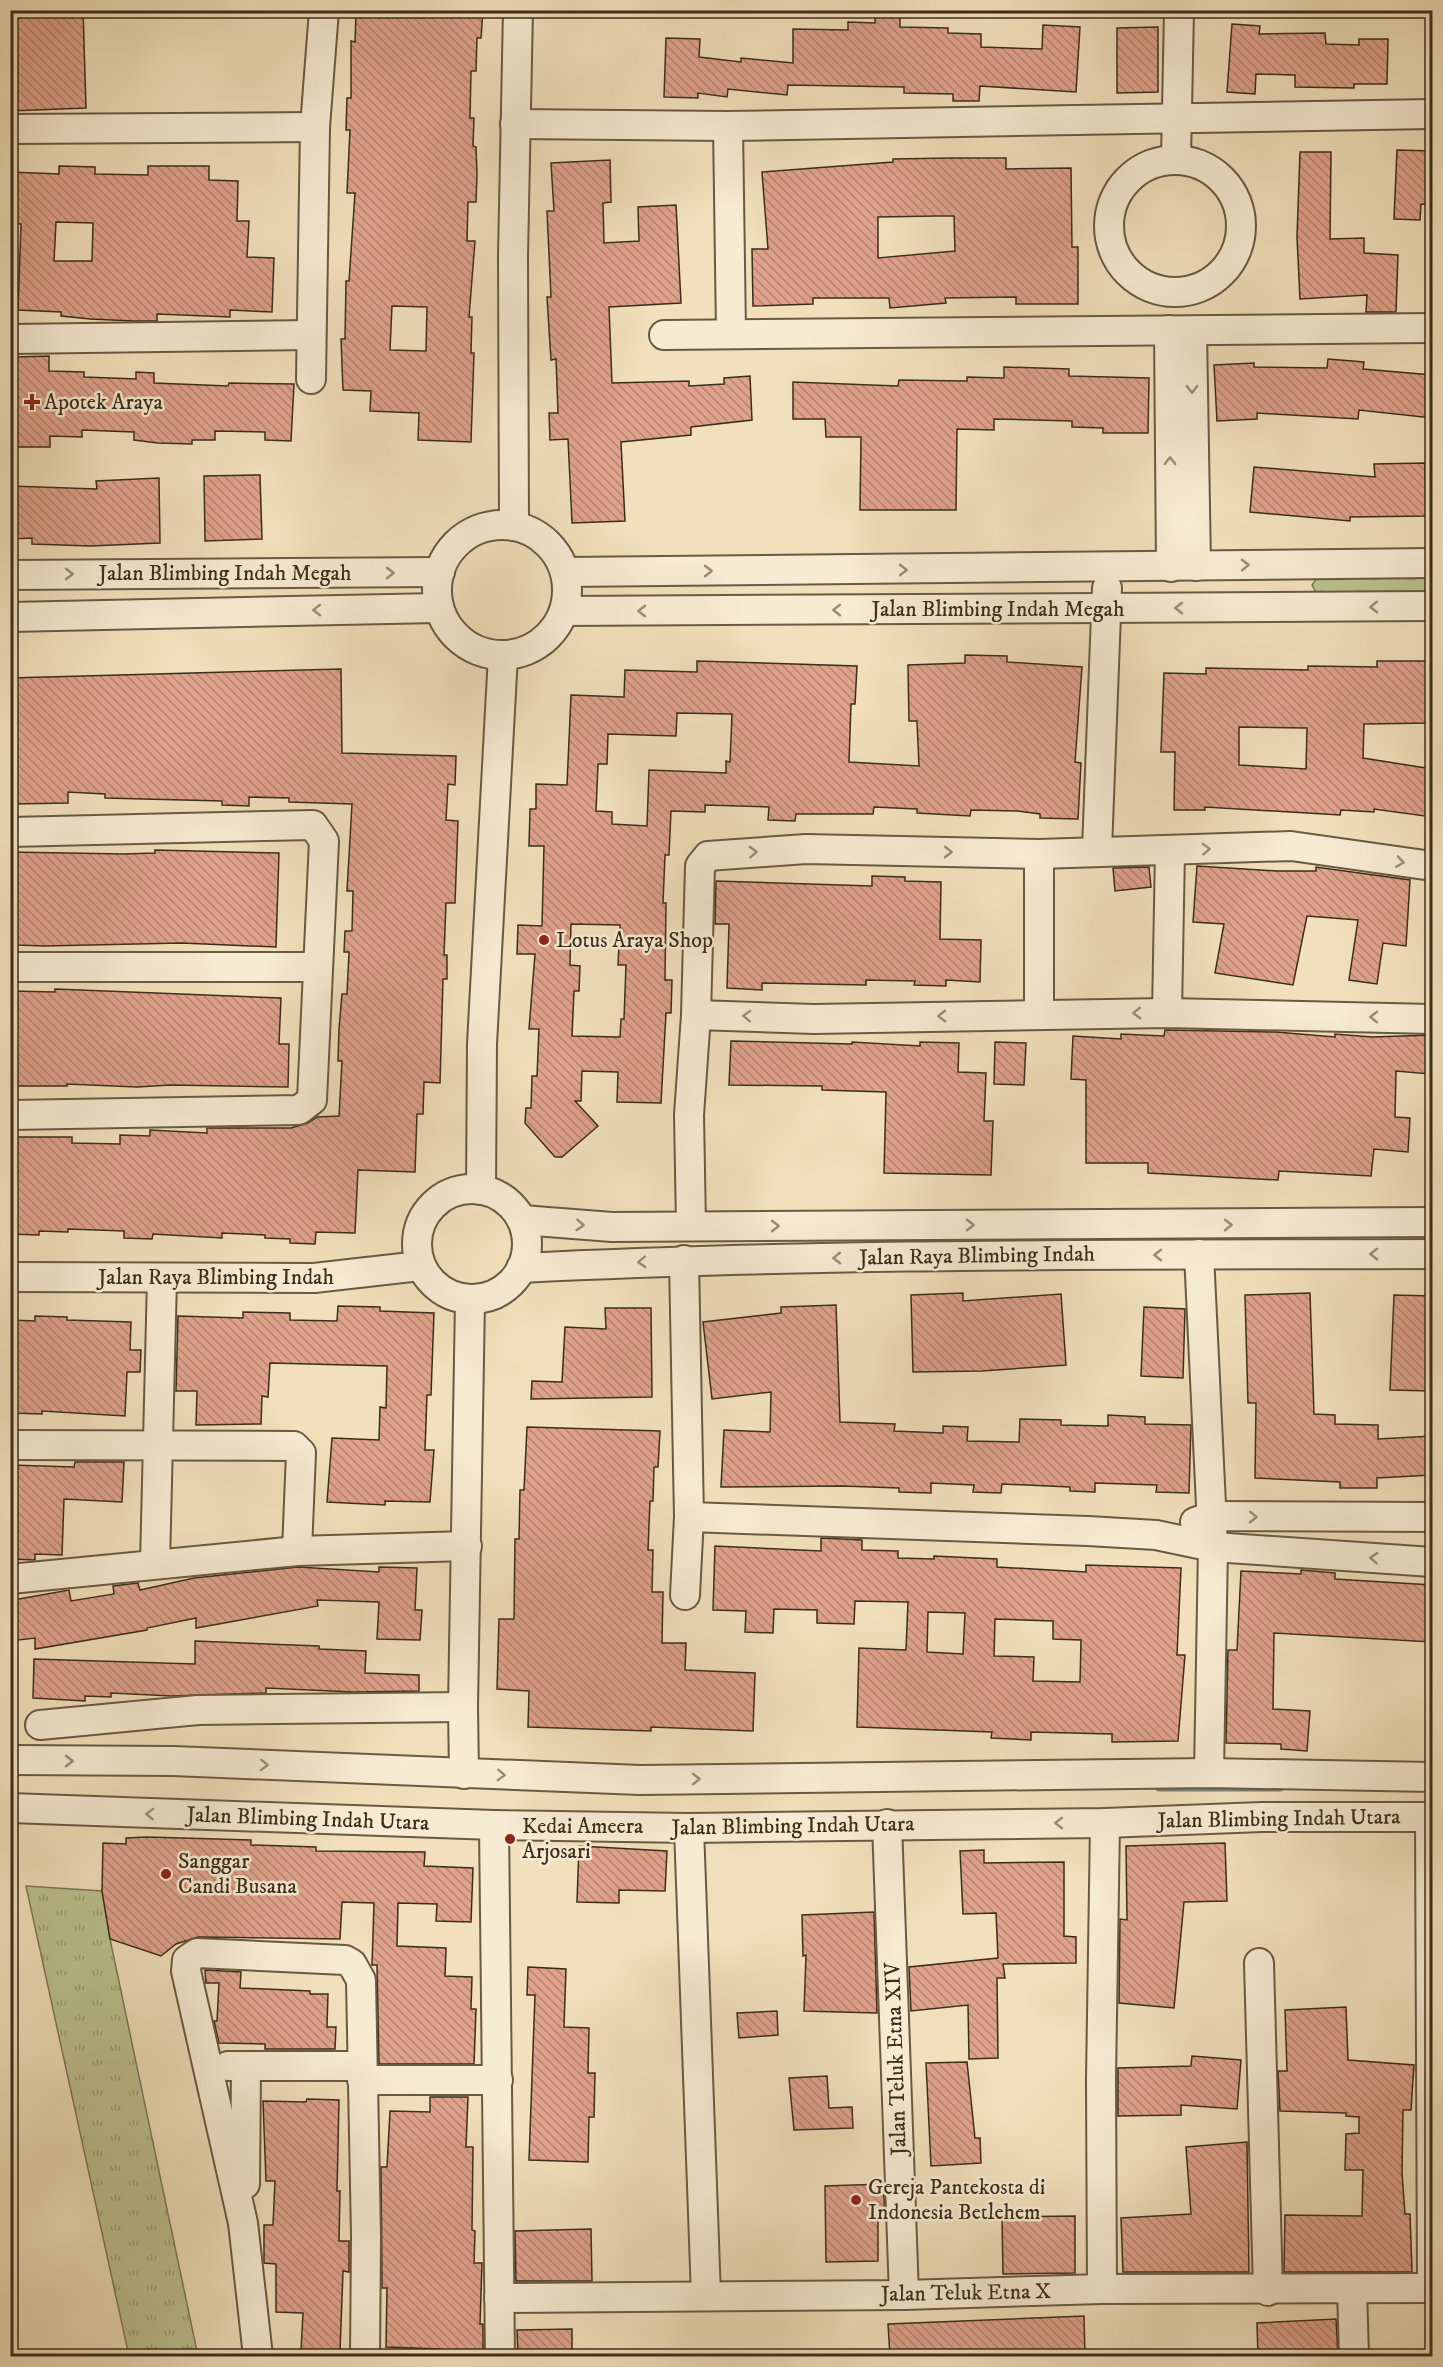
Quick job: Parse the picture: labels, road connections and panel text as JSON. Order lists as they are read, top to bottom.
{
  "streets": {
    "street": [
      "Jalan Blimbing Indah Megah",
      "Jalan Raya Blimbing Indah",
      "Jalan Blimbing Indah Utara",
      "Jalan Teluk Etna XIV",
      "Jalan Teluk Etna X"
    ]
  },
  "crossings": [
    ["Jalan Blimbing Indah Utara", "Jalan Teluk Etna XIV"],
    ["Jalan Teluk Etna XIV", "Jalan Teluk Etna X"]
  ],
  "places": {
    "health": ["Apotek Araya"],
    "other": [
      "Lotus Araya Shop",
      "Kedai Ameera Arjosari",
      "Sanggar Candi Busana",
      "Gereja Pantekosta di Indonesia Betlehem"
    ]
  }
}
